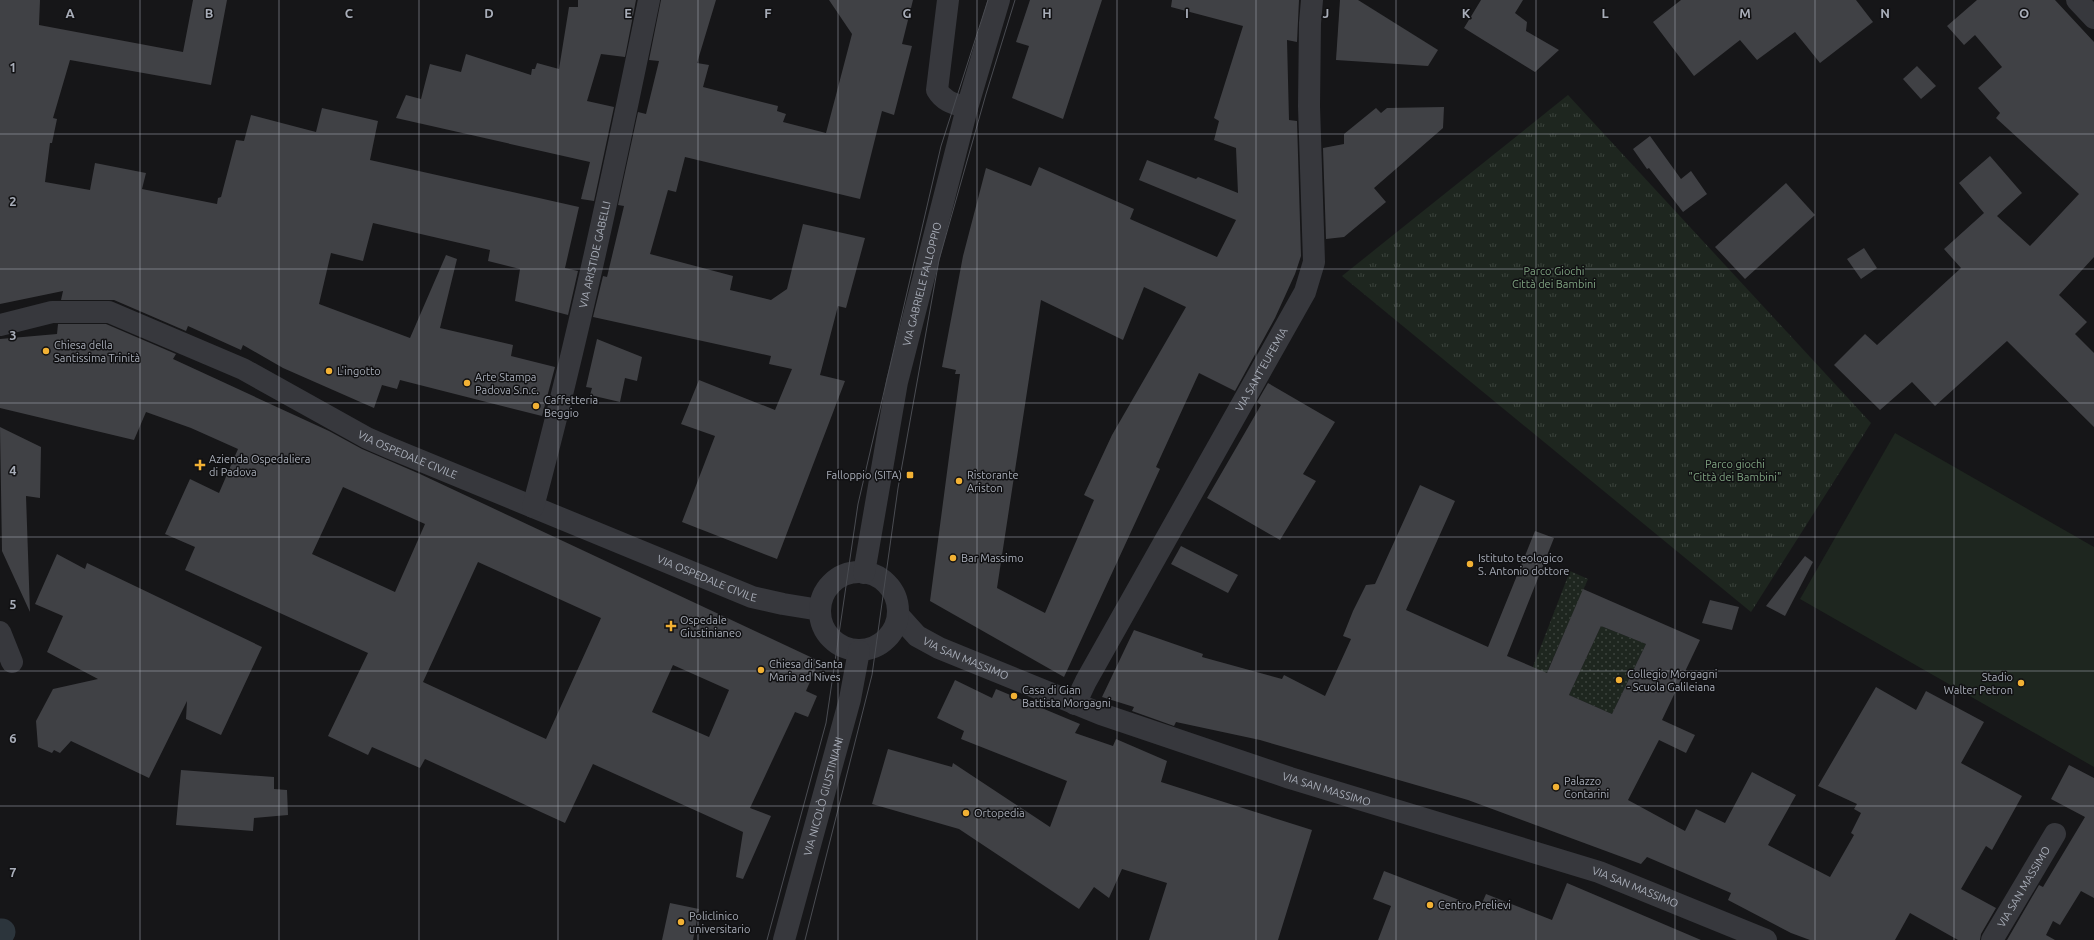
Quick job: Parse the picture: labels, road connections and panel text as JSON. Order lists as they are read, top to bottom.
{
  "streets": {
    "street": [
      "VIA ARISTIDE GABELLI",
      "VIA GABRIELE FALLOPPIO",
      "VIA SANT'EUFEMIA",
      "VIA OSPEDALE CIVILE",
      "VIA SAN MASSIMO",
      "VIA NICOLÒ GIUSTINIANI"
    ]
  },
  "crossings": [
    ["VIA ARISTIDE GABELLI", "VIA OSPEDALE CIVILE"],
    ["VIA GABRIELE FALLOPPIO", "VIA OSPEDALE CIVILE"],
    ["VIA GABRIELE FALLOPPIO", "VIA SAN MASSIMO"],
    ["VIA GABRIELE FALLOPPIO", "VIA NICOLÒ GIUSTINIANI"],
    ["VIA SANT'EUFEMIA", "VIA SAN MASSIMO"],
    ["VIA OSPEDALE CIVILE", "VIA SAN MASSIMO"],
    ["VIA OSPEDALE CIVILE", "VIA NICOLÒ GIUSTINIANI"],
    ["VIA SAN MASSIMO", "VIA NICOLÒ GIUSTINIANI"]
  ],
  "parks": ["Parco Giochi Città dei Bambini", "Parco giochi \"Città dei Bambini\""],
  "places": {
    "other": [
      "Chiesa della Santissima Trinità",
      "L'ingotto",
      "Arte Stampa Padova S.n.c.",
      "Caffetteria Beggio",
      "Ristorante Ariston",
      "Bar Massimo",
      "Istituto teologico S. Antonio dottore",
      "Chiesa di Santa Maria ad Nives",
      "Collegio Morgagni - Scuola Galileiana",
      "Stadio Walter Petron",
      "Casa di Gian Battista Morgagni",
      "Palazzo Contarini",
      "Ortopedia",
      "Centro Prelievi",
      "Policlinico universitario"
    ],
    "health": ["Azienda Ospedaliera di Padova", "Ospedale Giustinianeo"],
    "transit": ["Falloppio (SITA)"]
  },
  "grid": {
    "columns": [
      "A",
      "B",
      "C",
      "D",
      "E",
      "F",
      "G",
      "H",
      "I",
      "J",
      "K",
      "L",
      "M",
      "N",
      "O"
    ],
    "rows": [
      "1",
      "2",
      "3",
      "4",
      "5",
      "6",
      "7"
    ]
  }
}
